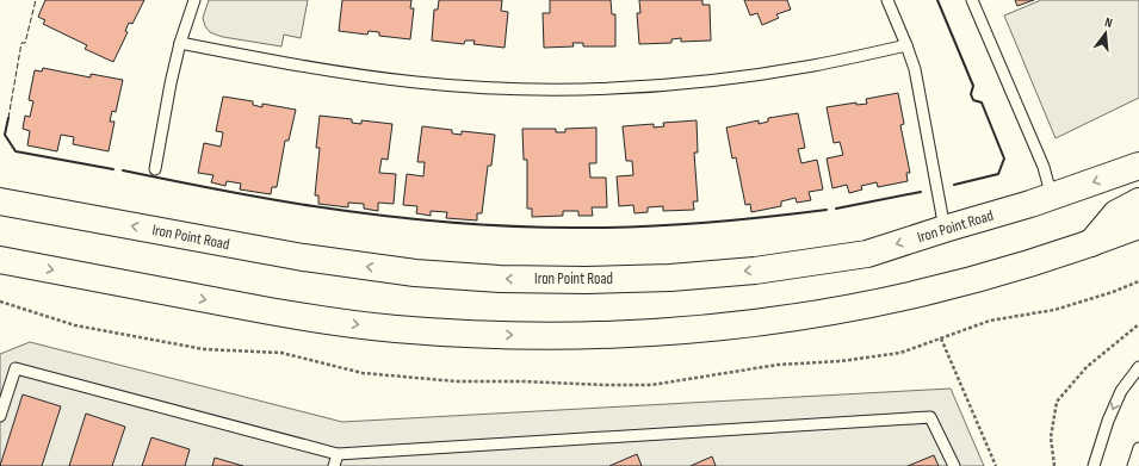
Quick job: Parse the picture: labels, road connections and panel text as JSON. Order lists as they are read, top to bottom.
{
  "streets": {
    "main road": ["Iron Point Road"]
  },
  "north": "top"
}
